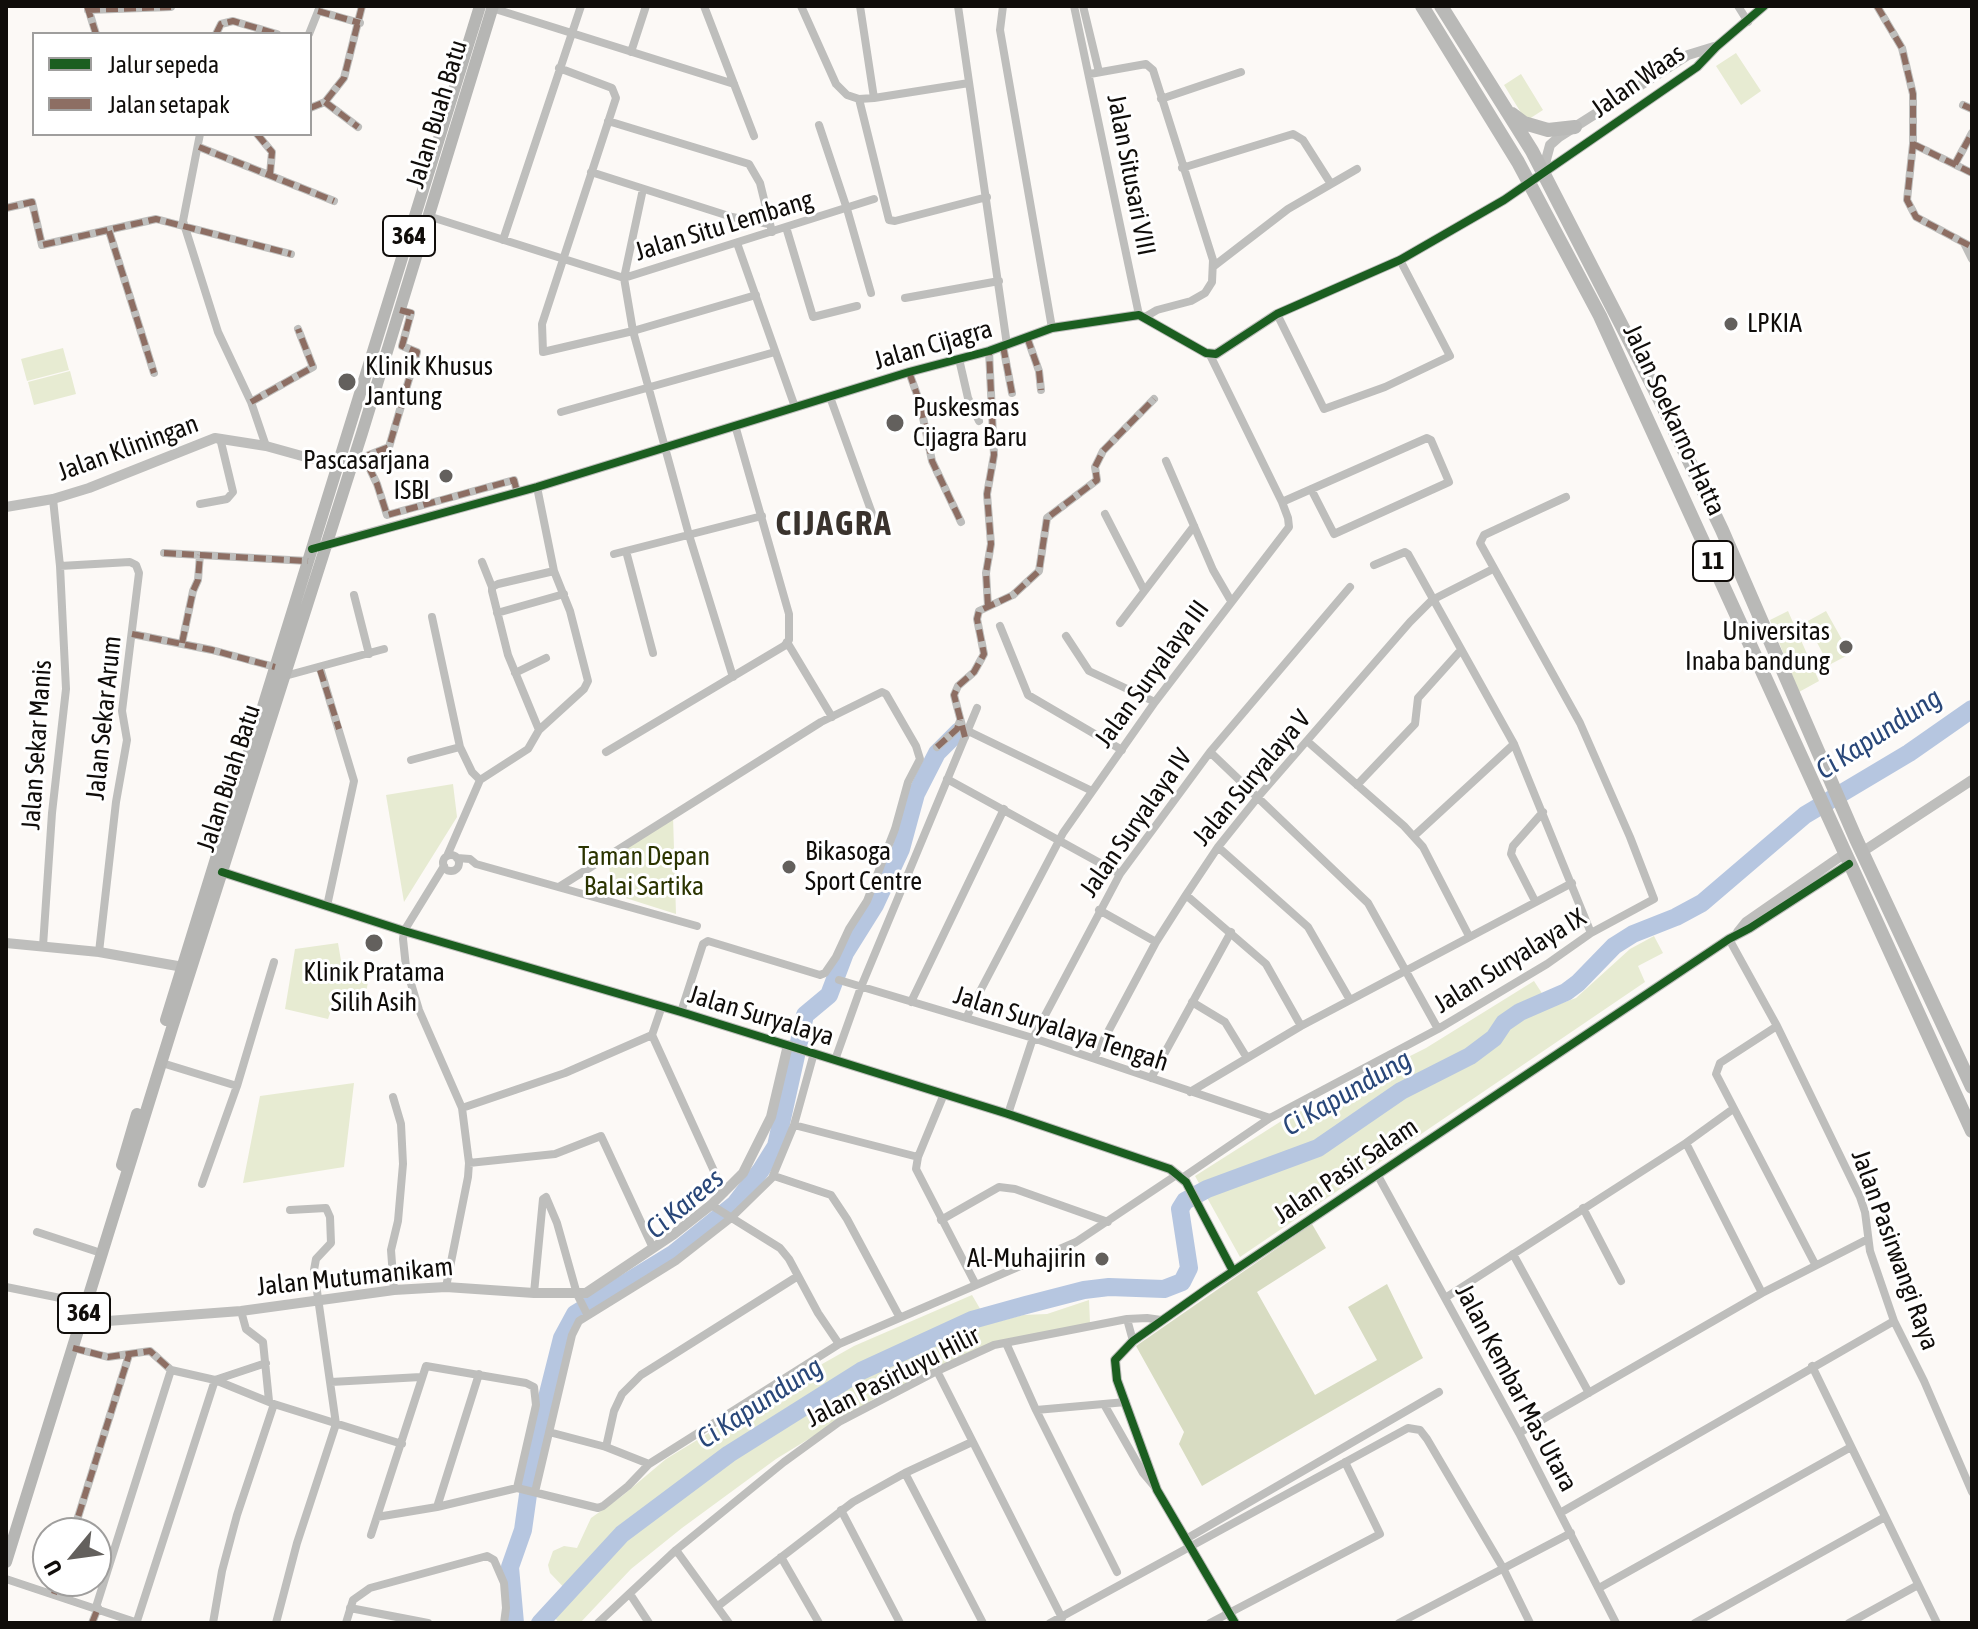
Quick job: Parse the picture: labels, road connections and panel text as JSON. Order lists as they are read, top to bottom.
{
  "streets": {
    "highway": ["Jalan Soekarno-Hatta", "11"],
    "main road": ["Jalan Buah Batu", "364"],
    "street": [
      "Jalan Waas",
      "Jalan Situsari VIII",
      "Jalan Situ Lembang",
      "Jalan Cijagra",
      "Jalan Kliningan",
      "Jalan Suryalaya III",
      "Jalan Sekar Arum",
      "Jalan Sekar Manis",
      "Jalan Suryalaya V",
      "Jalan Suryalaya IV",
      "Jalan Suryalaya IX",
      "Jalan Suryalaya",
      "Jalan Suryalaya Tengah",
      "Jalan Pasir Salam",
      "Jalan Pasirwangi Raya",
      "Jalan Mutumanikam",
      "Jalan Pasirluyu Hilir",
      "Jalan Kembar Mas Utara"
    ]
  },
  "crossings": [
    ["Jalan Waas", "Jalan Soekarno-Hatta"],
    ["Jalan Buah Batu", "Jalan Situ Lembang"],
    ["Jalan Buah Batu", "Jalan Cijagra"],
    ["Jalan Buah Batu", "Jalan Kliningan"],
    ["Jalan Buah Batu", "Jalan Suryalaya"],
    ["Jalan Buah Batu", "Jalan Mutumanikam"],
    ["Jalan Situsari VIII", "Jalan Cijagra"],
    ["Jalan Soekarno-Hatta", "Jalan Pasir Salam"],
    ["Jalan Kliningan", "Jalan Sekar Manis"],
    ["Jalan Suryalaya III", "Jalan Suryalaya Tengah"],
    ["Jalan Sekar Arum", "Jalan Sekar Manis"],
    ["Jalan Suryalaya V", "Jalan Suryalaya IX"],
    ["Jalan Suryalaya V", "Jalan Suryalaya Tengah"],
    ["Jalan Suryalaya IV", "Jalan Suryalaya"],
    ["Jalan Suryalaya IV", "Jalan Suryalaya Tengah"],
    ["Jalan Suryalaya IX", "Jalan Suryalaya"],
    ["Jalan Suryalaya IX", "Jalan Suryalaya Tengah"],
    ["Jalan Suryalaya", "Jalan Mutumanikam"],
    ["Jalan Pasir Salam", "Jalan Pasirwangi Raya"],
    ["Jalan Pasir Salam", "Jalan Pasirluyu Hilir"],
    ["Jalan Pasir Salam", "Jalan Kembar Mas Utara"]
  ],
  "districts": ["CIJAGRA"],
  "water": ["Ci Kapundung", "Ci Karees"],
  "parks": ["Taman Depan Balai Sartika"],
  "places": [
    "LPKIA",
    "Klinik Khusus Jantung",
    "Puskesmas Cijagra Baru",
    "Pascasarjana ISBI",
    "Universitas Inaba bandung",
    "Bikasoga Sport Centre",
    "Klinik Pratama Silih Asih",
    "Al-Muhajirin"
  ],
  "legend": ["Jalur sepeda", "Jalan setapak"],
  "north": "bottom left"
}
